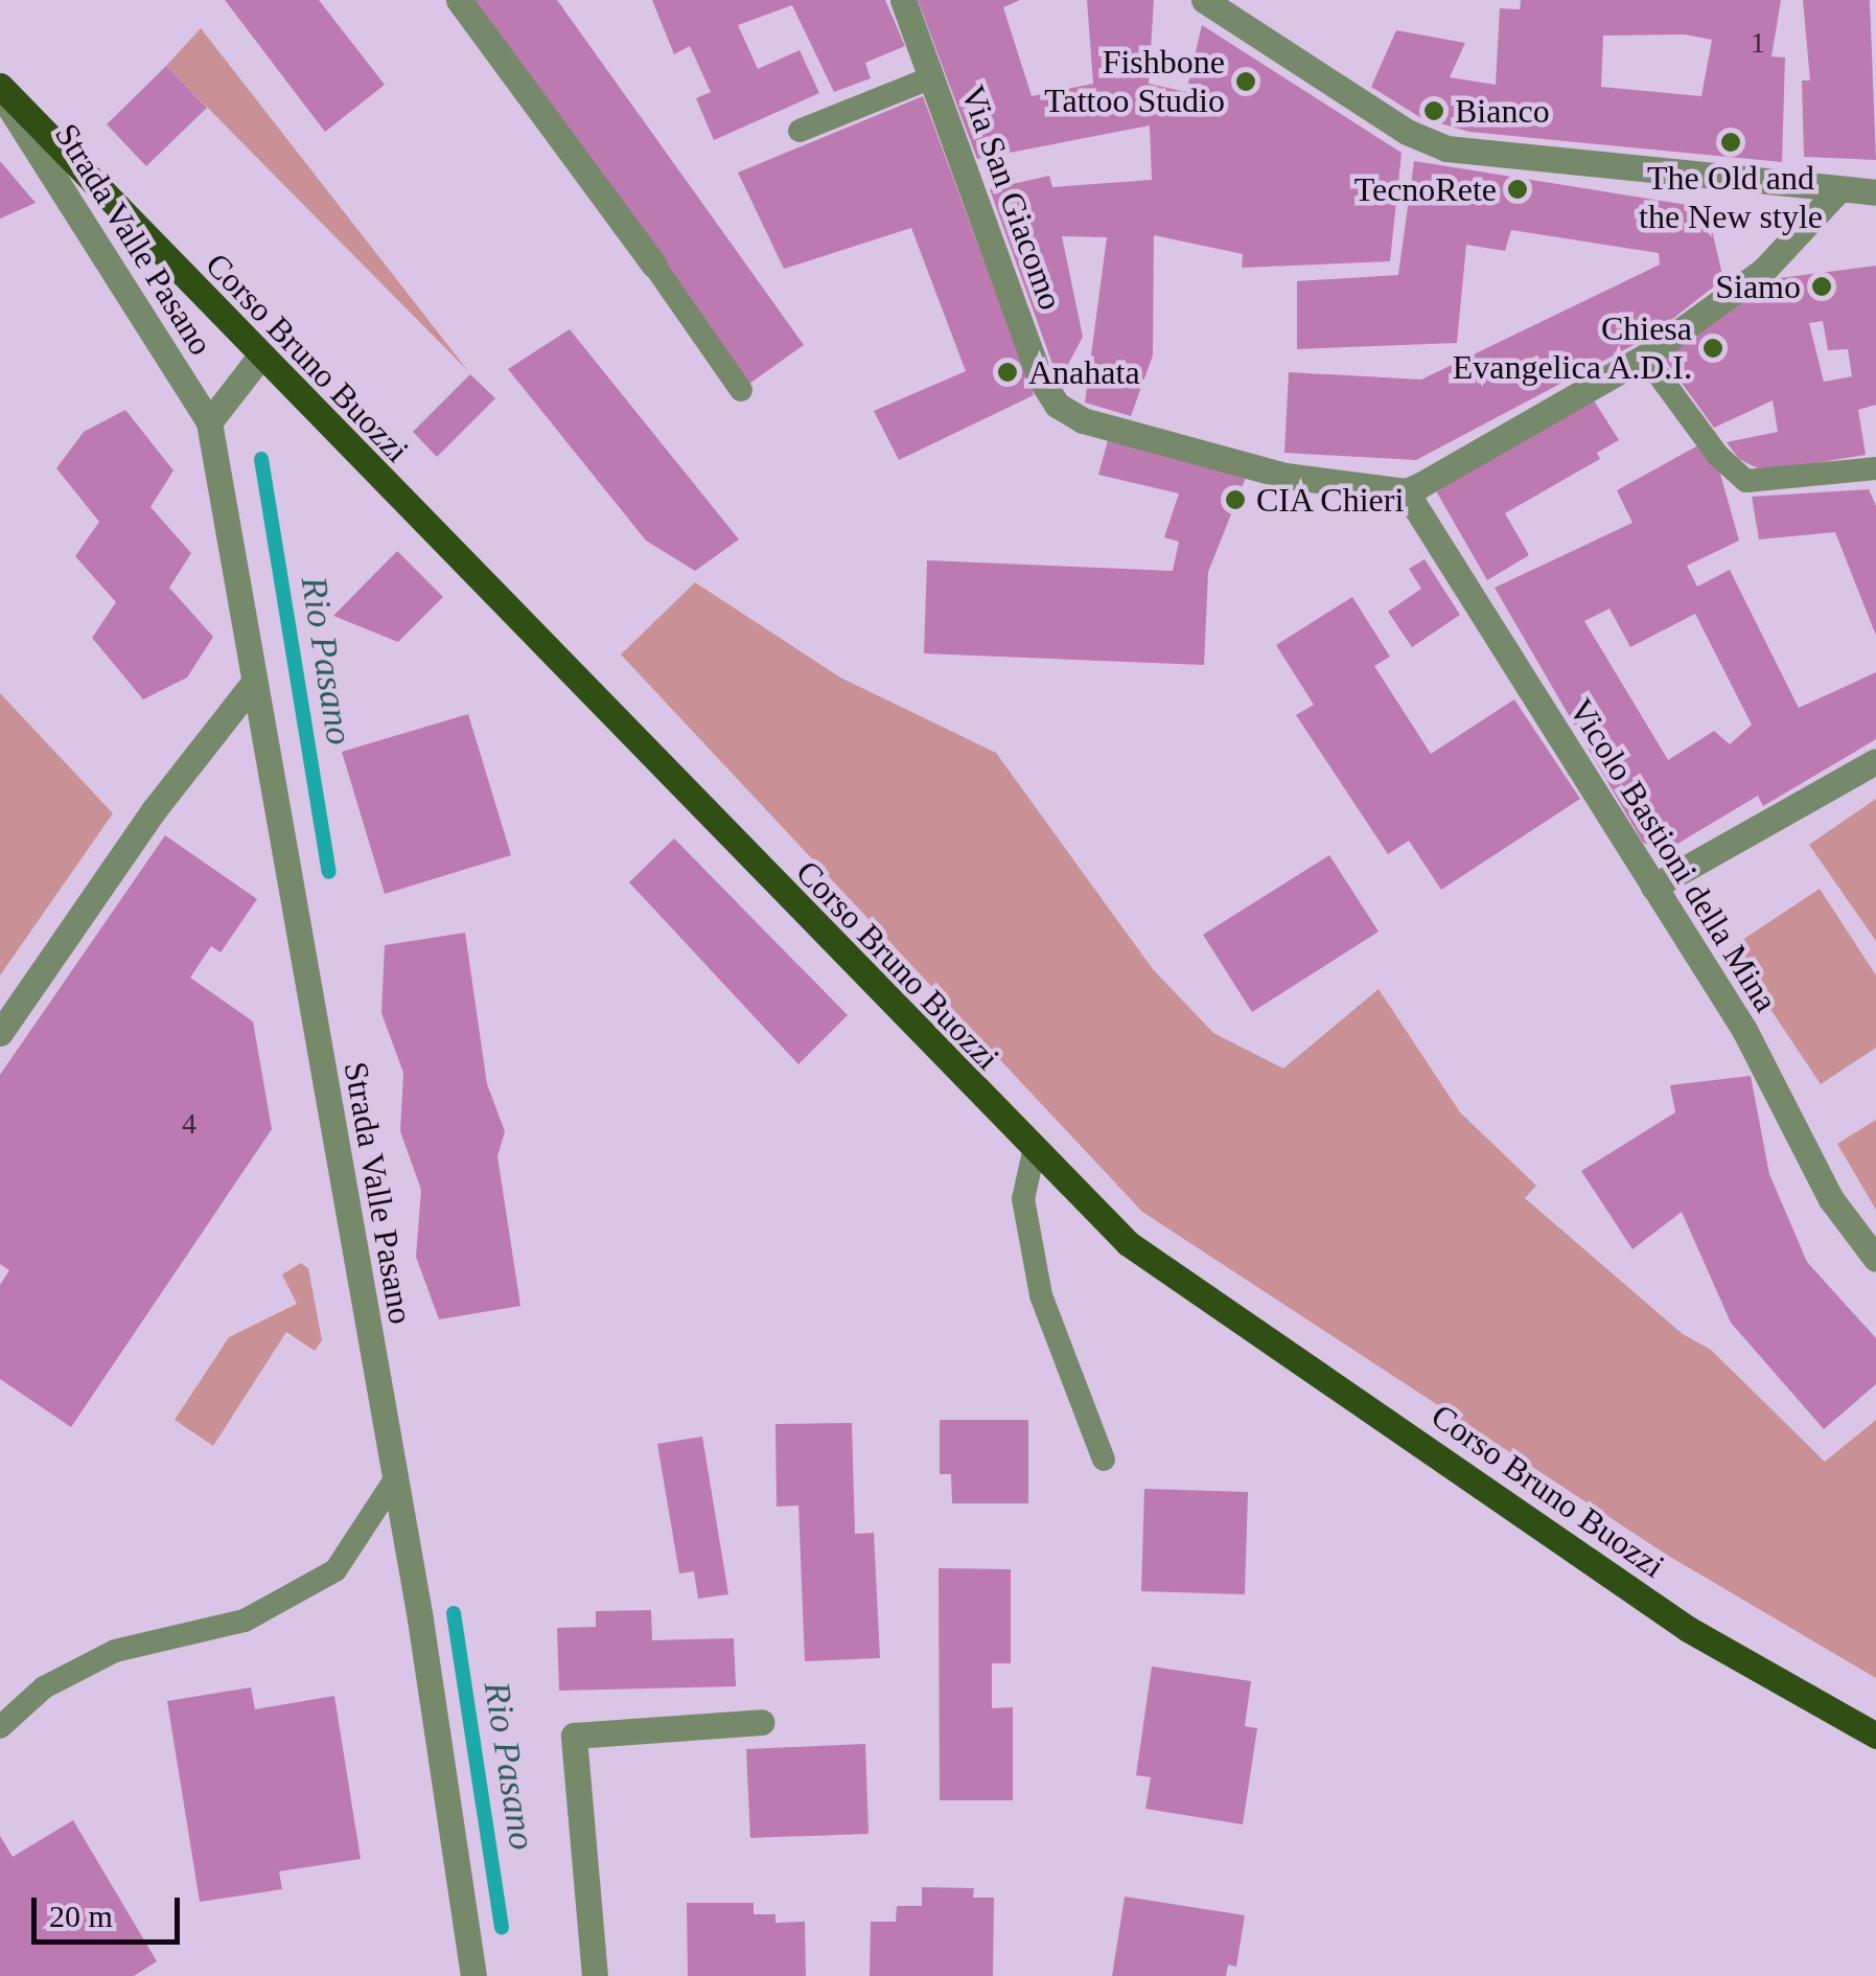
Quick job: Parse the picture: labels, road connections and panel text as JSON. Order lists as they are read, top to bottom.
{
  "streets": {
    "main road": ["Corso Bruno Buozzi"],
    "street": ["Via San Giacomo", "Strada Valle Pasano", "Vicolo Bastioni della Mina"]
  },
  "crossings": [
    ["Via San Giacomo", "Vicolo Bastioni della Mina"],
    ["Strada Valle Pasano", "Corso Bruno Buozzi"]
  ],
  "water": ["Rio Pasano"],
  "places": [
    "Fishbone Tattoo Studio",
    "Bianco",
    "The Old and the New style",
    "TecnoRete",
    "Siamo",
    "Chiesa Evangelica A.D.I.",
    "Anahata",
    "CIA Chieri"
  ],
  "house_numbers": ["1", "4"],
  "scale_bar": "20 m"
}
